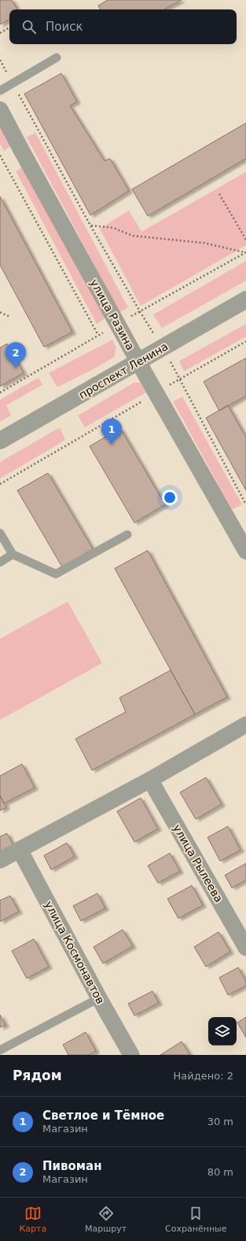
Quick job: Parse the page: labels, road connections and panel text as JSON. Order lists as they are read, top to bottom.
{
  "streets": {
    "street": [
      "улица Разина",
      "проспект Ленина",
      "улица Рылеева",
      "улица Космонавтов"
    ]
  },
  "crossings": [
    ["улица Разина", "проспект Ленина"]
  ],
  "page": {
    "search": "Поиск",
    "pins": ["2", "1"],
    "heading": ["Рядом", "Найдено: 2"],
    "list": [
      {
        "mark": "1",
        "name": "Светлое и Тёмное",
        "note": "Магазин",
        "value": "30 m"
      },
      {
        "mark": "2",
        "name": "Пивоман",
        "note": "Магазин",
        "value": "80 m"
      }
    ],
    "nav": ["Карта", "Маршрут", "Сохранённые"]
  }
}
